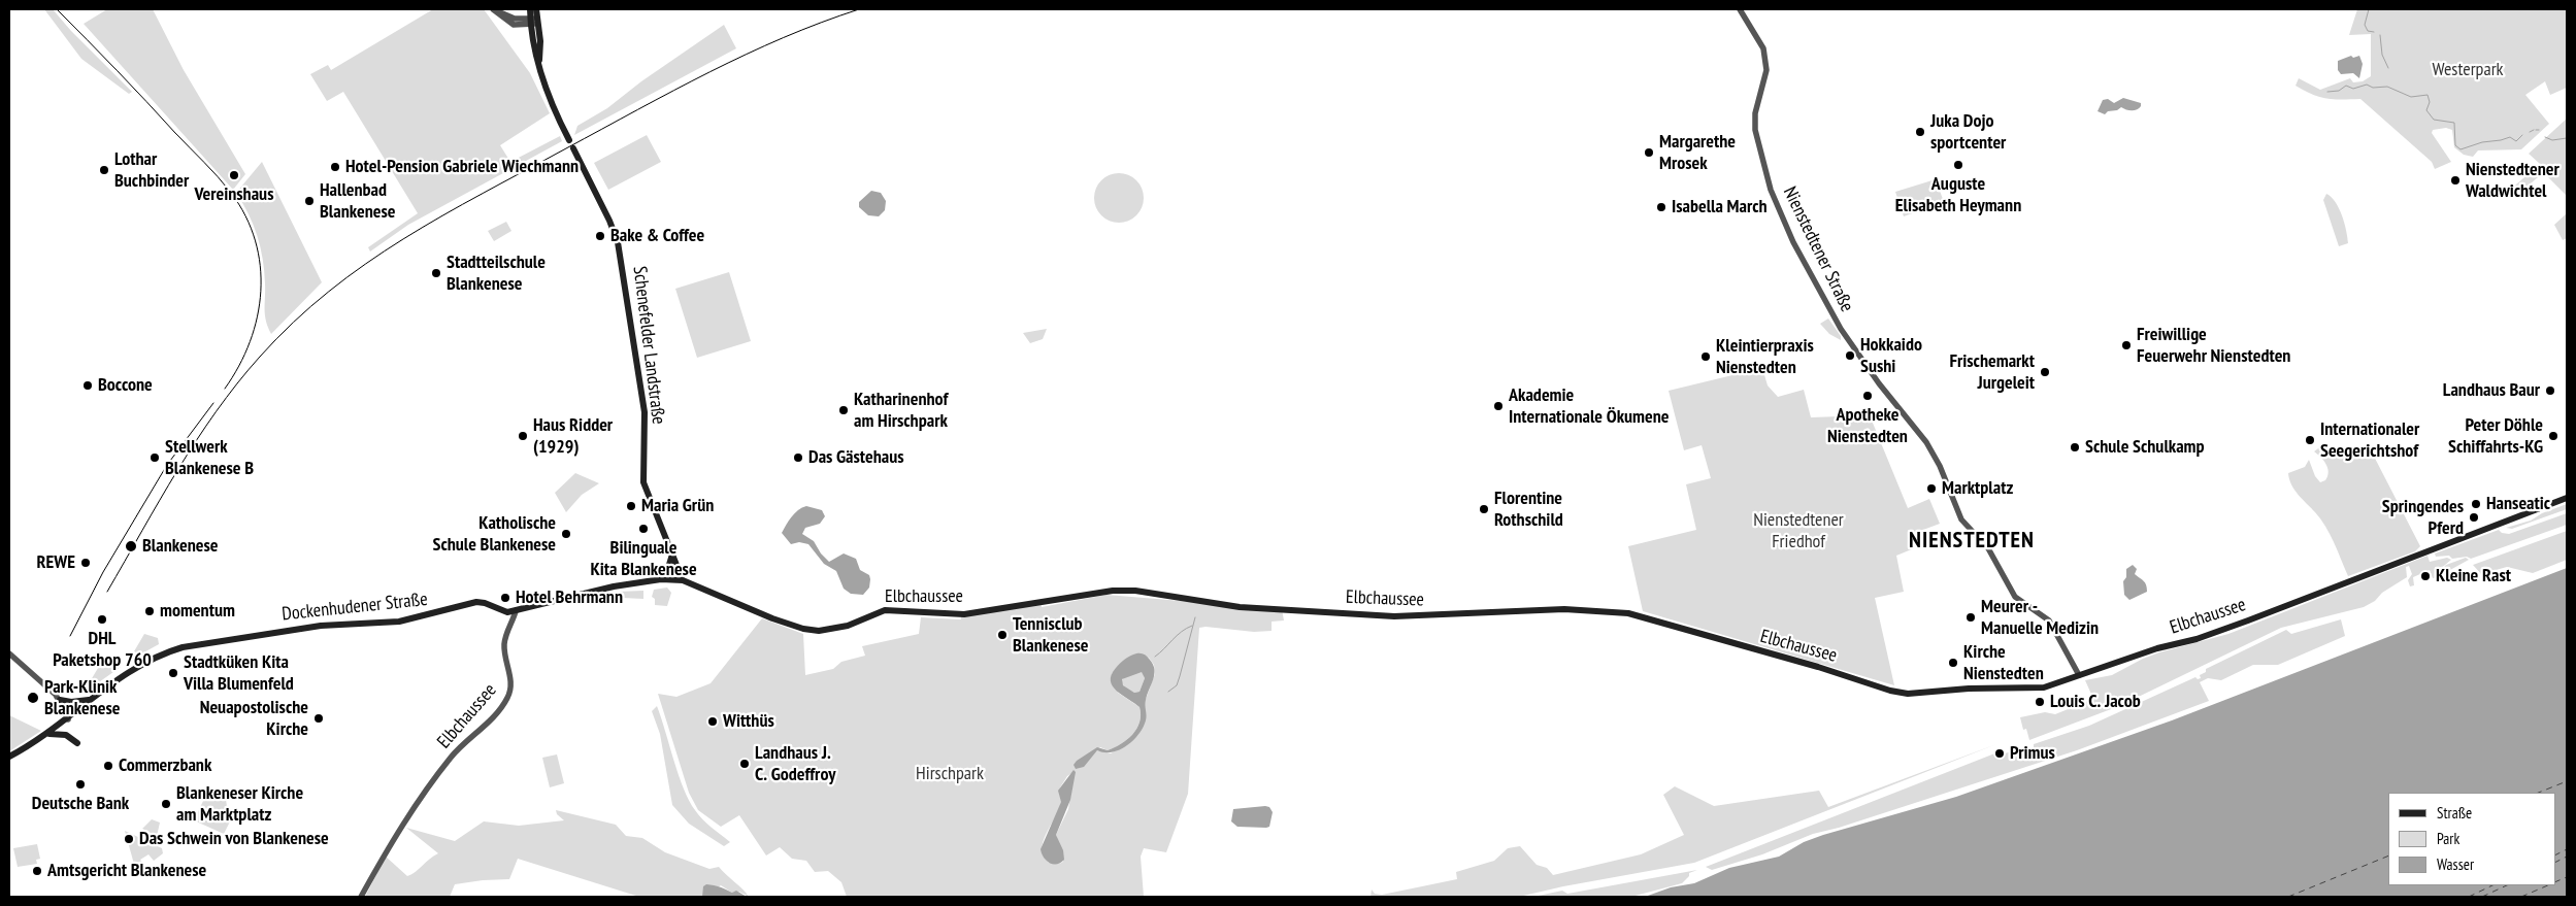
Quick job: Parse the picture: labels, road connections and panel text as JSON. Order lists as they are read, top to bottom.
{
  "streets": {
    "main road": ["Schenefelder Landstraße", "Elbchaussee", "Dockenhudener Straße"],
    "street": ["Nienstedtener Straße"]
  },
  "crossings": [
    ["Nienstedtener Straße", "Elbchaussee"],
    ["Schenefelder Landstraße", "Elbchaussee"],
    ["Elbchaussee", "Dockenhudener Straße"]
  ],
  "districts": ["NIENSTEDTEN"],
  "parks": ["Westerpark", "Nienstedtener Friedhof", "Hirschpark"],
  "places": [
    "Juka Dojo sportcenter",
    "Margarethe Mrosek",
    "Auguste Elisabeth Heymann",
    "Hotel-Pension Gabriele Wiechmann",
    "Lothar Buchbinder",
    "Vereinshaus",
    "Nienstedtener Waldwichtel",
    "Hallenbad Blankenese",
    "Isabella March",
    "Bake & Coffee",
    "Stadtteilschule Blankenese",
    "Freiwillige Feuerwehr Nienstedten",
    "Hokkaido Sushi",
    "Kleintierpraxis Nienstedten",
    "Frischemarkt Jurgeleit",
    "Boccone",
    "Landhaus Baur",
    "Apotheke Nienstedten",
    "Akademie Internationale Ökumene",
    "Katharinenhof am Hirschpark",
    "Haus Ridder (1929)",
    "Peter Döhle Schiffahrts-KG",
    "Internationaler Seegerichtshof",
    "Schule Schulkamp",
    "Stellwerk Blankenese B",
    "Das Gästehaus",
    "Marktplatz",
    "Hanseatic",
    "Maria Grün",
    "Florentine Rothschild",
    "Springendes Pferd",
    "Bilinguale Kita Blankenese",
    "Katholische Schule Blankenese",
    "Blankenese",
    "REWE",
    "Kleine Rast",
    "Hotel Behrmann",
    "momentum",
    "Meurer - Manuelle Medizin",
    "DHL Paketshop 760",
    "Tennisclub Blankenese",
    "Kirche Nienstedten",
    "Stadtküken Kita Villa Blumenfeld",
    "Park-Klinik Blankenese",
    "Louis C. Jacob",
    "Neuapostolische Kirche",
    "Witthüs",
    "Primus",
    "Landhaus J. C. Godeffroy",
    "Commerzbank",
    "Deutsche Bank",
    "Blankeneser Kirche am Marktplatz",
    "Das Schwein von Blankenese",
    "Amtsgericht Blankenese"
  ],
  "legend": ["Straße", "Park", "Wasser"]
}
